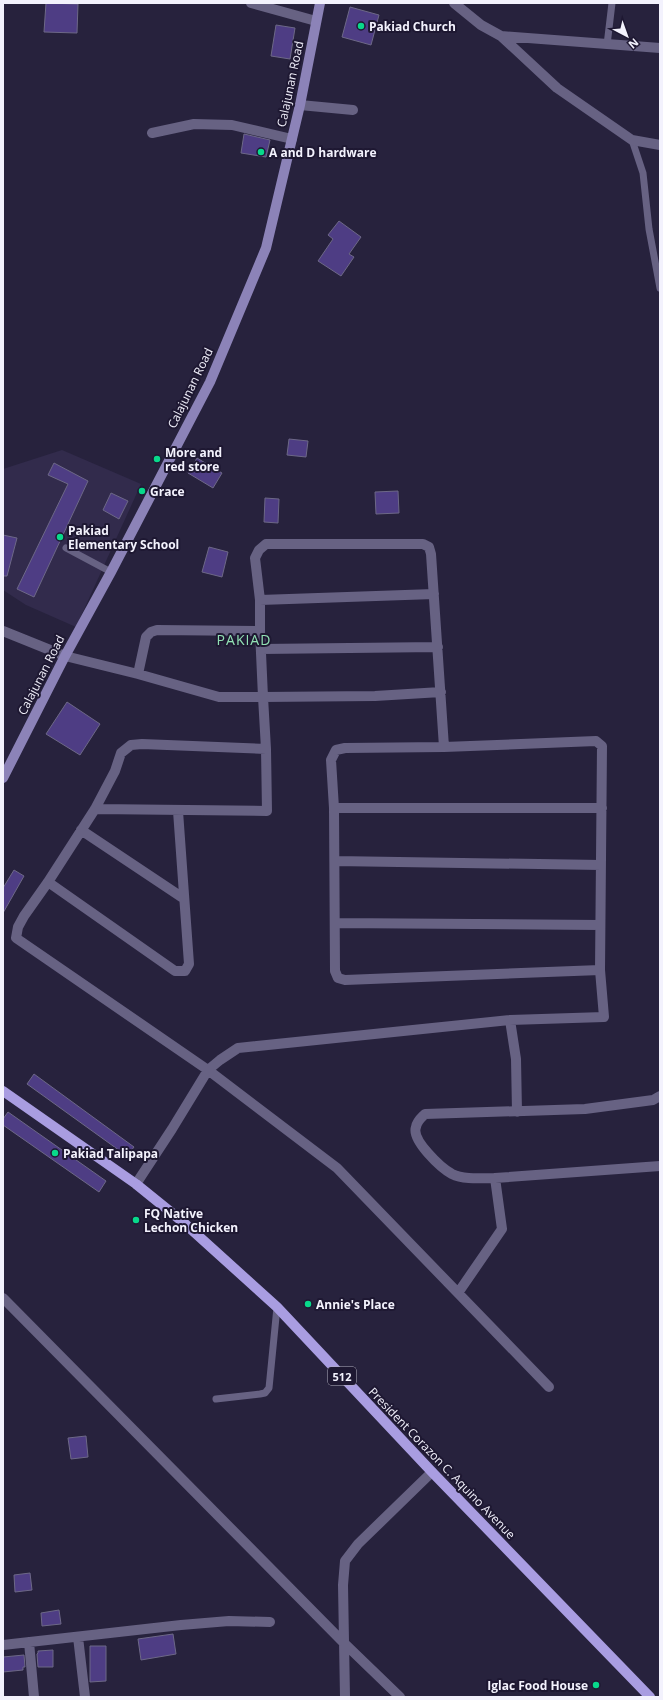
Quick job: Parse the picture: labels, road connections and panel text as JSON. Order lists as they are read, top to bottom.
{
  "streets": {
    "main road": ["Calajunan Road", "512", "President Corazon C. Aquino Avenue"]
  },
  "districts": ["PAKIAD"],
  "places": [
    "Pakiad Church",
    "A and D hardware",
    "More and red store",
    "Grace",
    "Pakiad Elementary School",
    "Pakiad Talipapa",
    "FQ Native Lechon Chicken",
    "Annie's Place",
    "Iglac Food House"
  ],
  "north": "bottom right"
}
